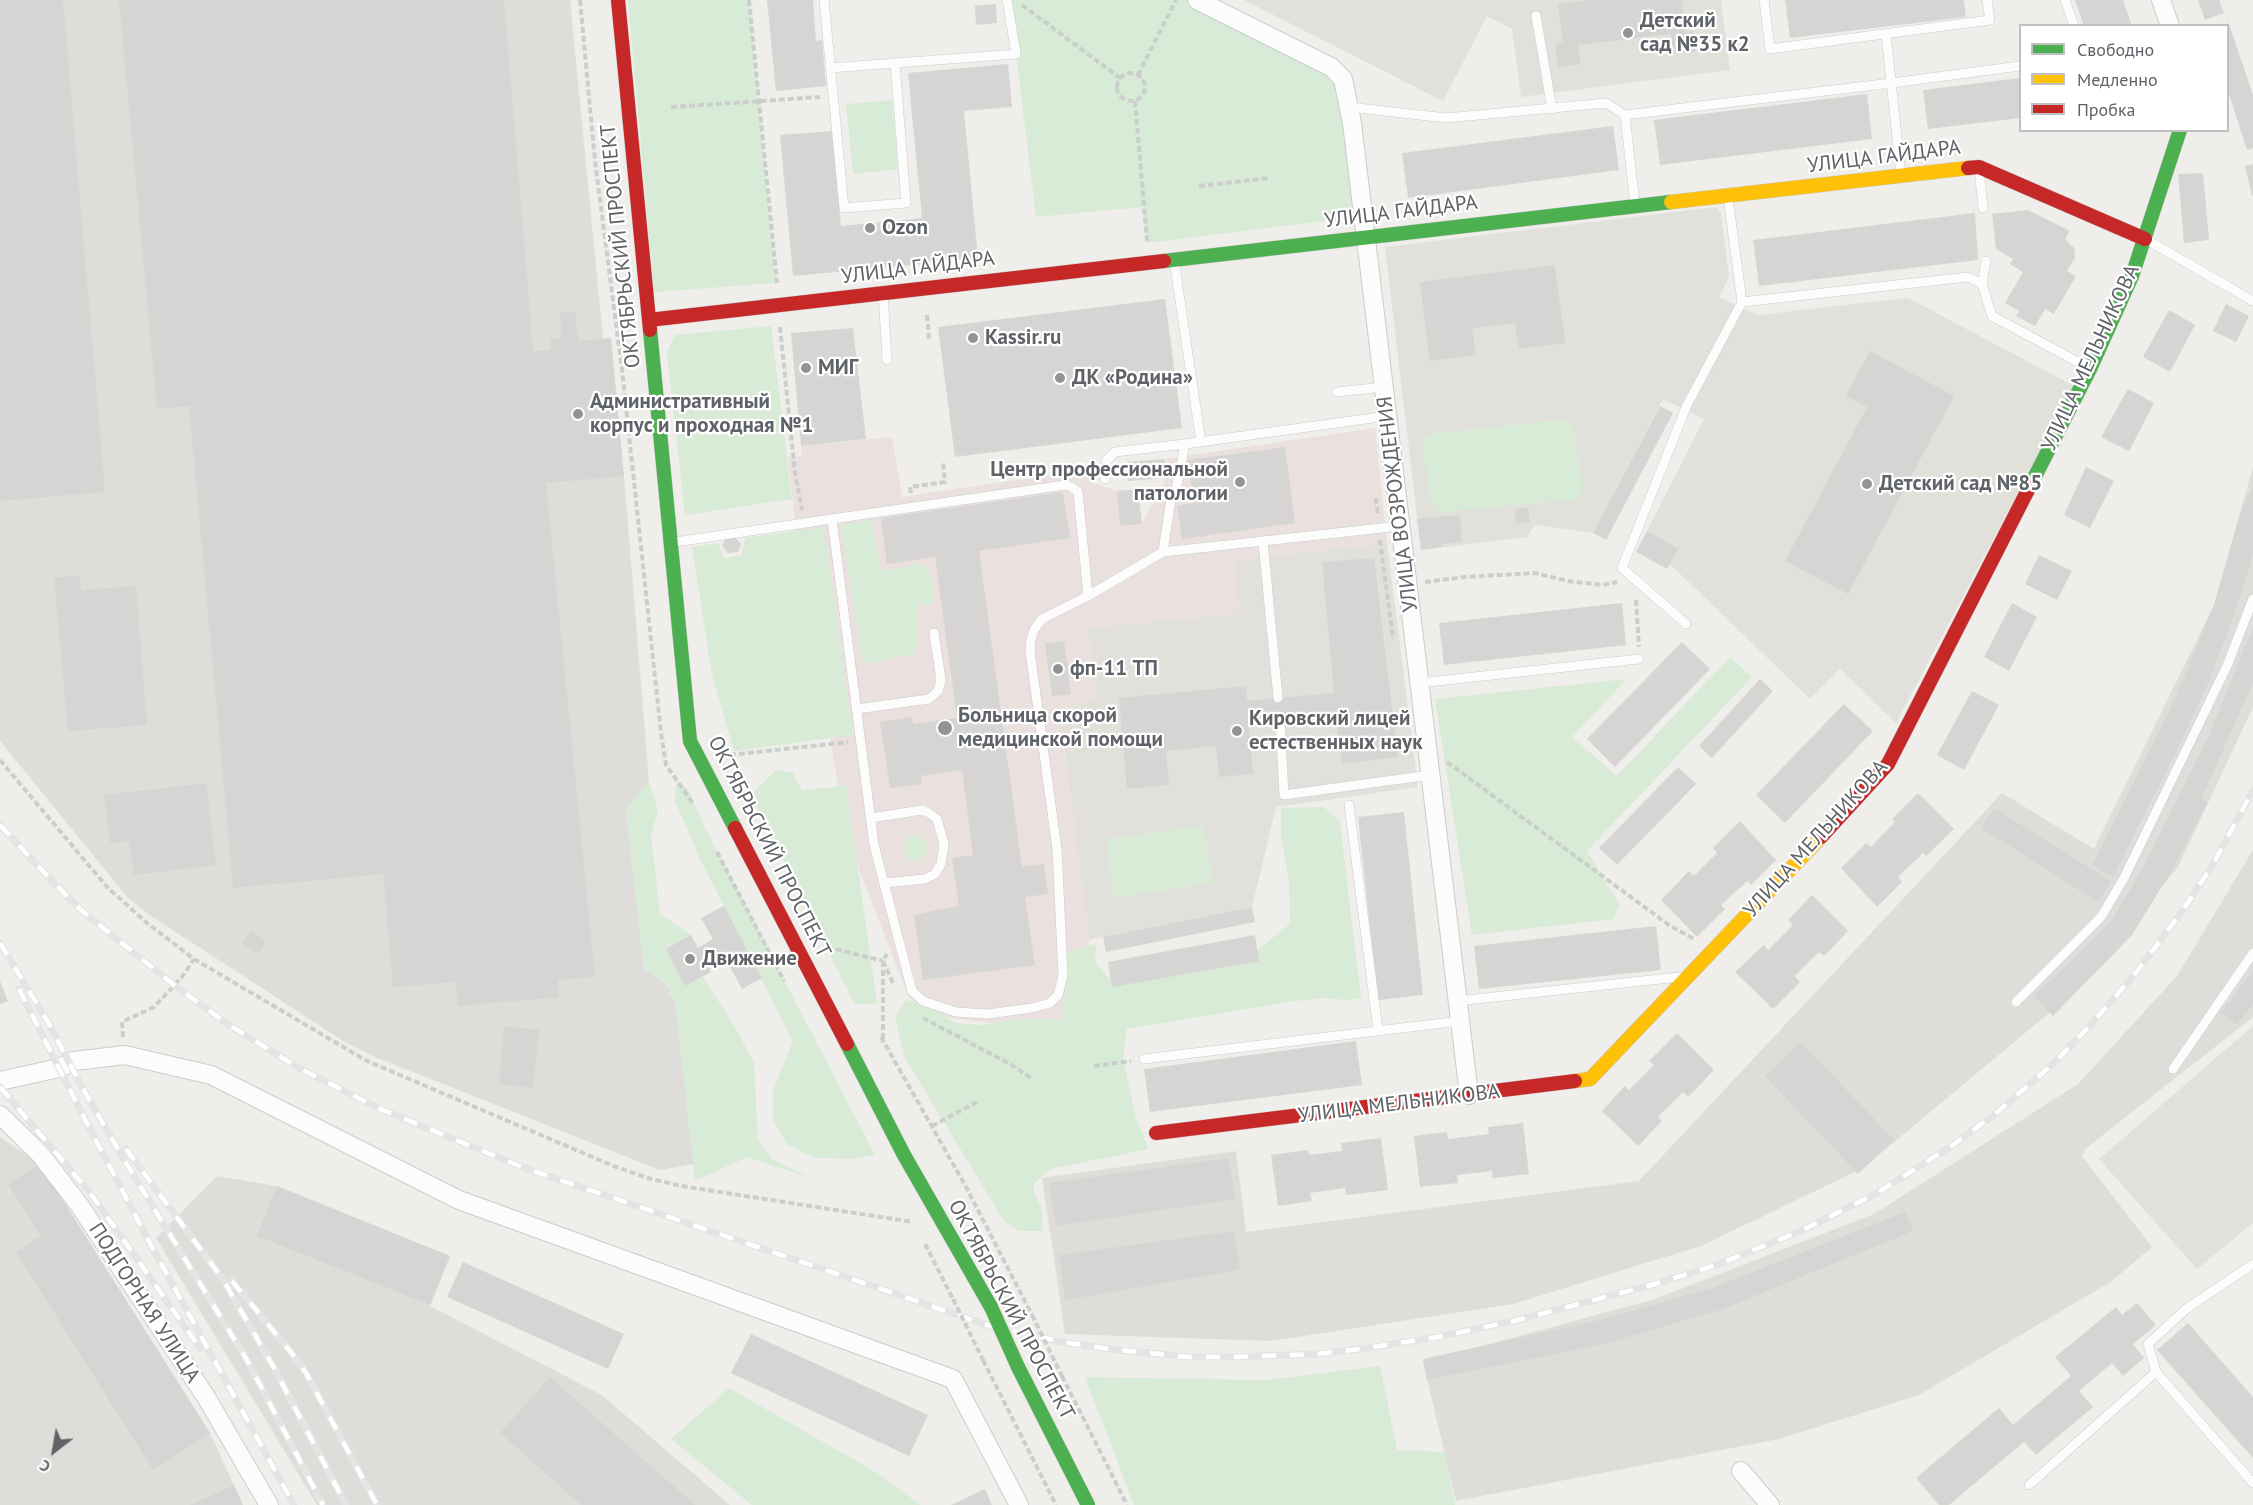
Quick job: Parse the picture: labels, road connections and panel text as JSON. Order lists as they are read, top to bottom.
{
  "streets": {
    "street": [
      "УЛИЦА ГАЙДАРА",
      "ОКТЯБРЬСКИЙ ПРОСПЕКТ",
      "УЛИЦА МЕЛЬНИКОВА",
      "УЛИЦА ВОЗРОЖДЕНИЯ",
      "ПОДГОРНАЯ УЛИЦА"
    ]
  },
  "crossings": [
    ["УЛИЦА ГАЙДАРА", "ОКТЯБРЬСКИЙ ПРОСПЕКТ"],
    ["УЛИЦА ГАЙДАРА", "УЛИЦА МЕЛЬНИКОВА"],
    ["УЛИЦА ГАЙДАРА", "УЛИЦА ВОЗРОЖДЕНИЯ"],
    ["УЛИЦА МЕЛЬНИКОВА", "УЛИЦА ВОЗРОЖДЕНИЯ"]
  ],
  "places": [
    "Детский сад №35 к2",
    "Ozon",
    "Kassir.ru",
    "МИГ",
    "ДК «Родина»",
    "Административный корпус и проходная №1",
    "Центр профессиональной патологии",
    "Детский сад №85",
    "фп-11 ТП",
    "Больница скорой медицинской помощи",
    "Кировский лицей естественных наук",
    "Движение"
  ],
  "legend": ["Свободно", "Медленно", "Пробка"],
  "north": "bottom left"
}
